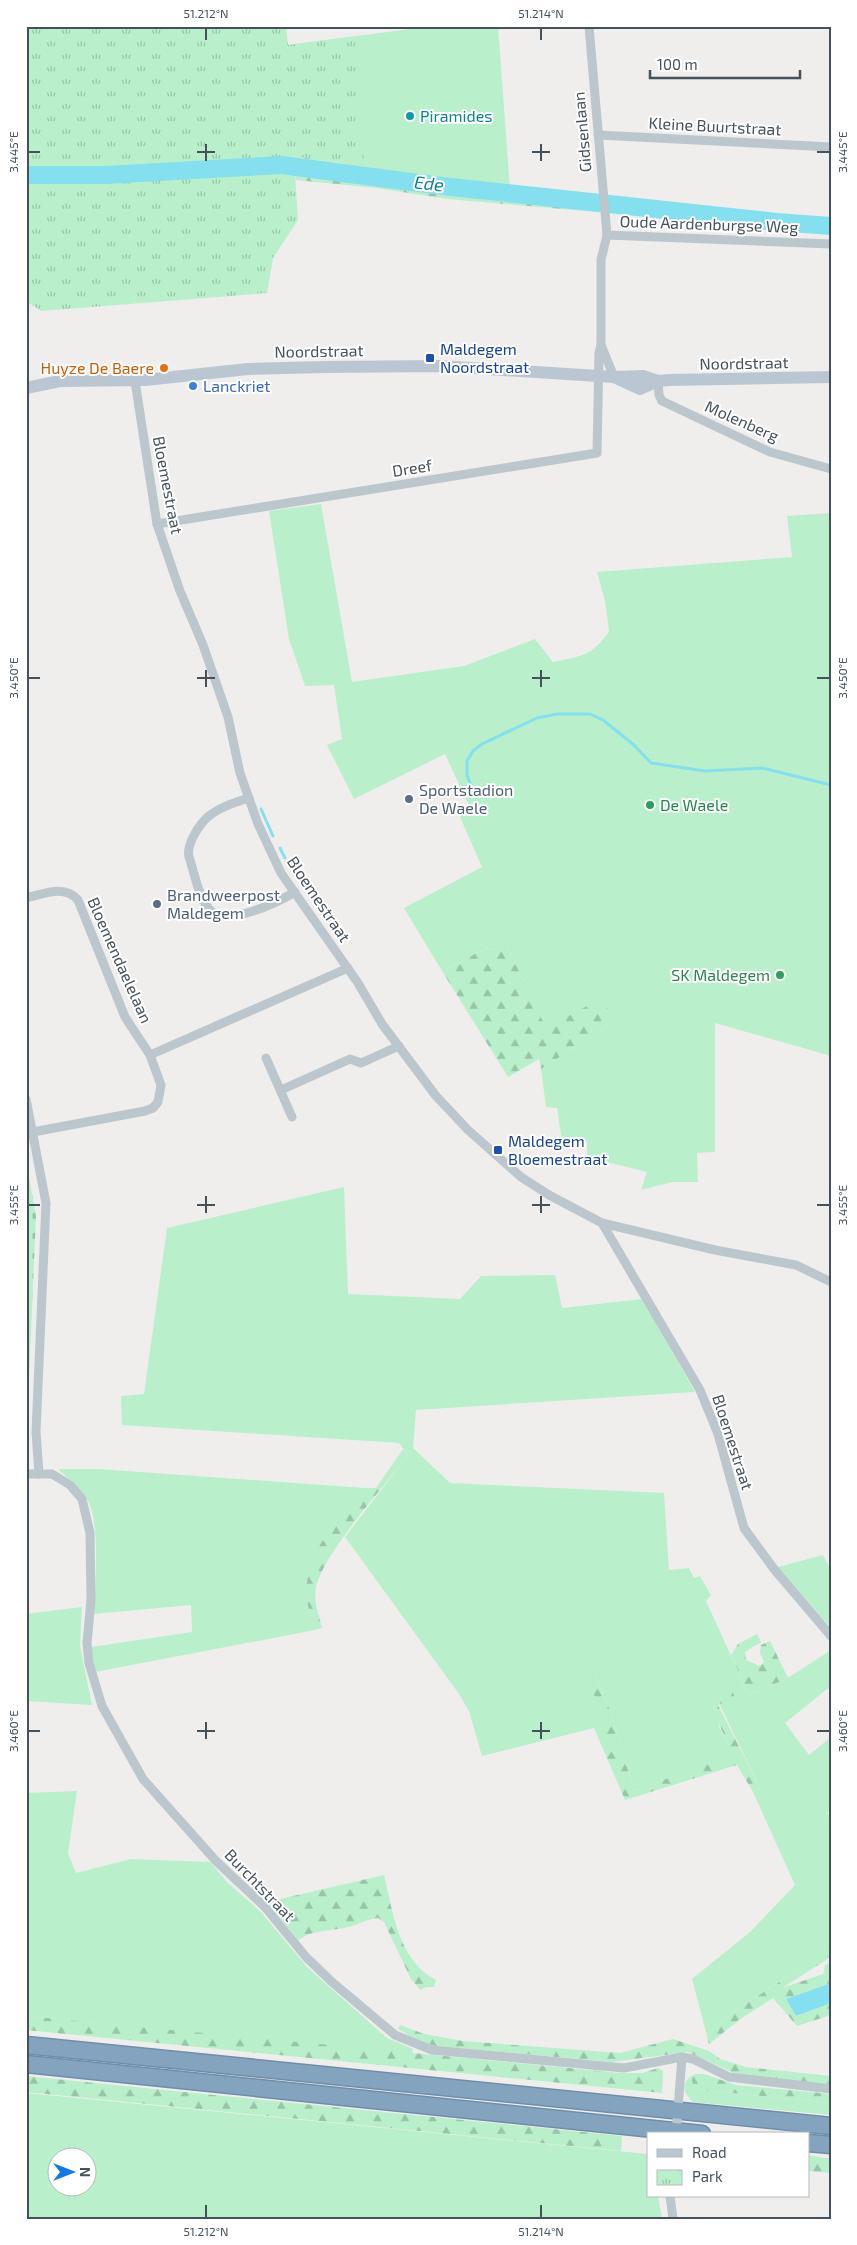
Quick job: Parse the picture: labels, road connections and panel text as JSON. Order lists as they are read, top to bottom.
{
  "streets": {
    "street": [
      "Kleine Buurtstraat",
      "Gidsenlaan",
      "Oude Aardenburgse Weg",
      "Noordstraat",
      "Molenberg",
      "Dreef",
      "Bloemestraat",
      "Bloemendaelelaan",
      "Burchtstraat"
    ]
  },
  "crossings": [
    ["Kleine Buurtstraat", "Gidsenlaan"],
    ["Gidsenlaan", "Oude Aardenburgse Weg"],
    ["Oude Aardenburgse Weg", "Noordstraat"],
    ["Oude Aardenburgse Weg", "Dreef"],
    ["Noordstraat", "Molenberg"],
    ["Noordstraat", "Dreef"],
    ["Noordstraat", "Bloemestraat"],
    ["Dreef", "Bloemestraat"]
  ],
  "water": ["Ede"],
  "places": {
    "other": [
      "Piramides",
      "Huyze De Baere",
      "Lanckriet",
      "Sportstadion De Waele",
      "De Waele",
      "Brandweerpost Maldegem",
      "SK Maldegem"
    ],
    "transit": ["Maldegem Noordstraat", "Maldegem Bloemestraat"]
  },
  "legend": ["Road", "Park"],
  "scale_bar": "100 m",
  "north": "right",
  "coordinates": [
    "51.212°N",
    "51.214°N",
    "3.445°E",
    "3.450°E",
    "3.455°E",
    "3.460°E"
  ]
}
